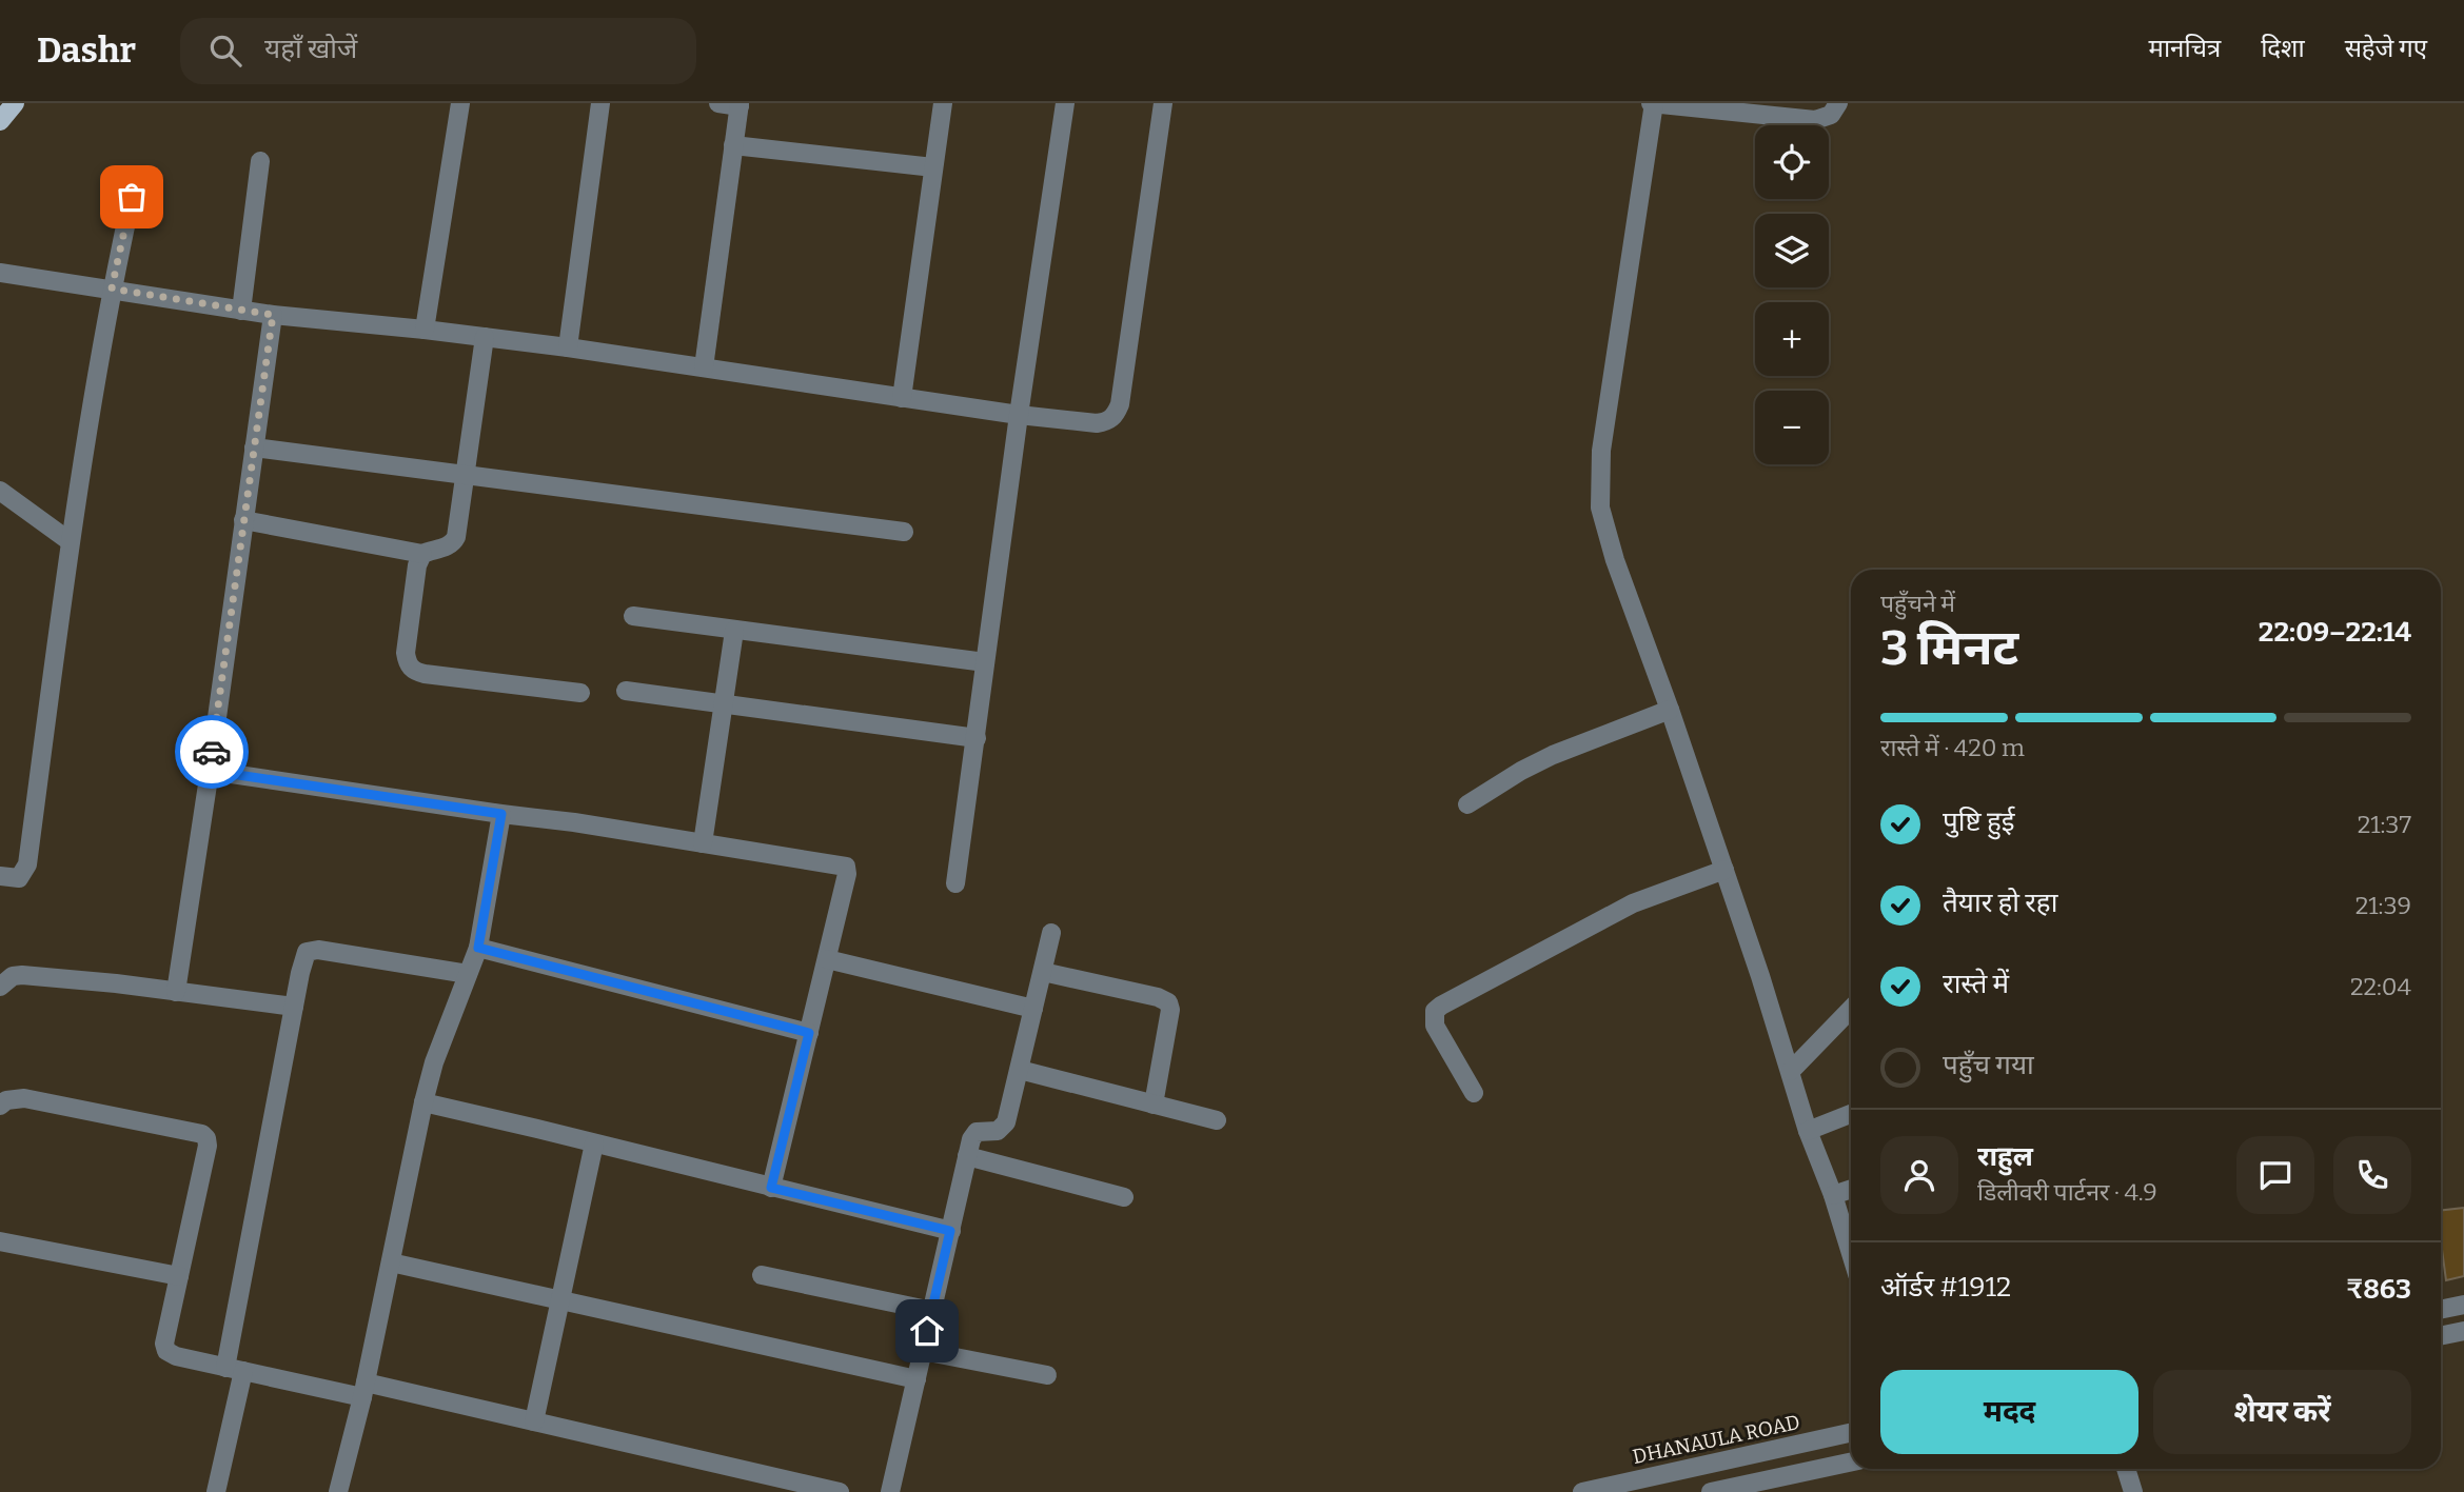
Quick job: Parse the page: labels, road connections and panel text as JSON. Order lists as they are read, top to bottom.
{
  "streets": {
    "street": ["DHANAULA ROAD"]
  },
  "page": {
    "header": "Dashr",
    "search": "यहाँ खोजें",
    "nav": ["मानचित्र", "दिशा", "सहेजे गए"],
    "map_buttons": ["+", "−"],
    "heading": ["3 मिनट", "पहुँचने में", "22:09–22:14"],
    "panel": [
      "राहुल",
      "डिलीवरी पार्टनर · 4.9",
      "ऑर्डर #1912",
      "₹863"
    ],
    "bar": "रास्ते में · 420 m",
    "list": [
      ["पुष्टि हुई", "21:37"],
      ["तैयार हो रहा", "21:39"],
      ["रास्ते में", "22:04"],
      "पहुँच गया"
    ],
    "buttons": ["मदद", "शेयर करें"]
  }
}
